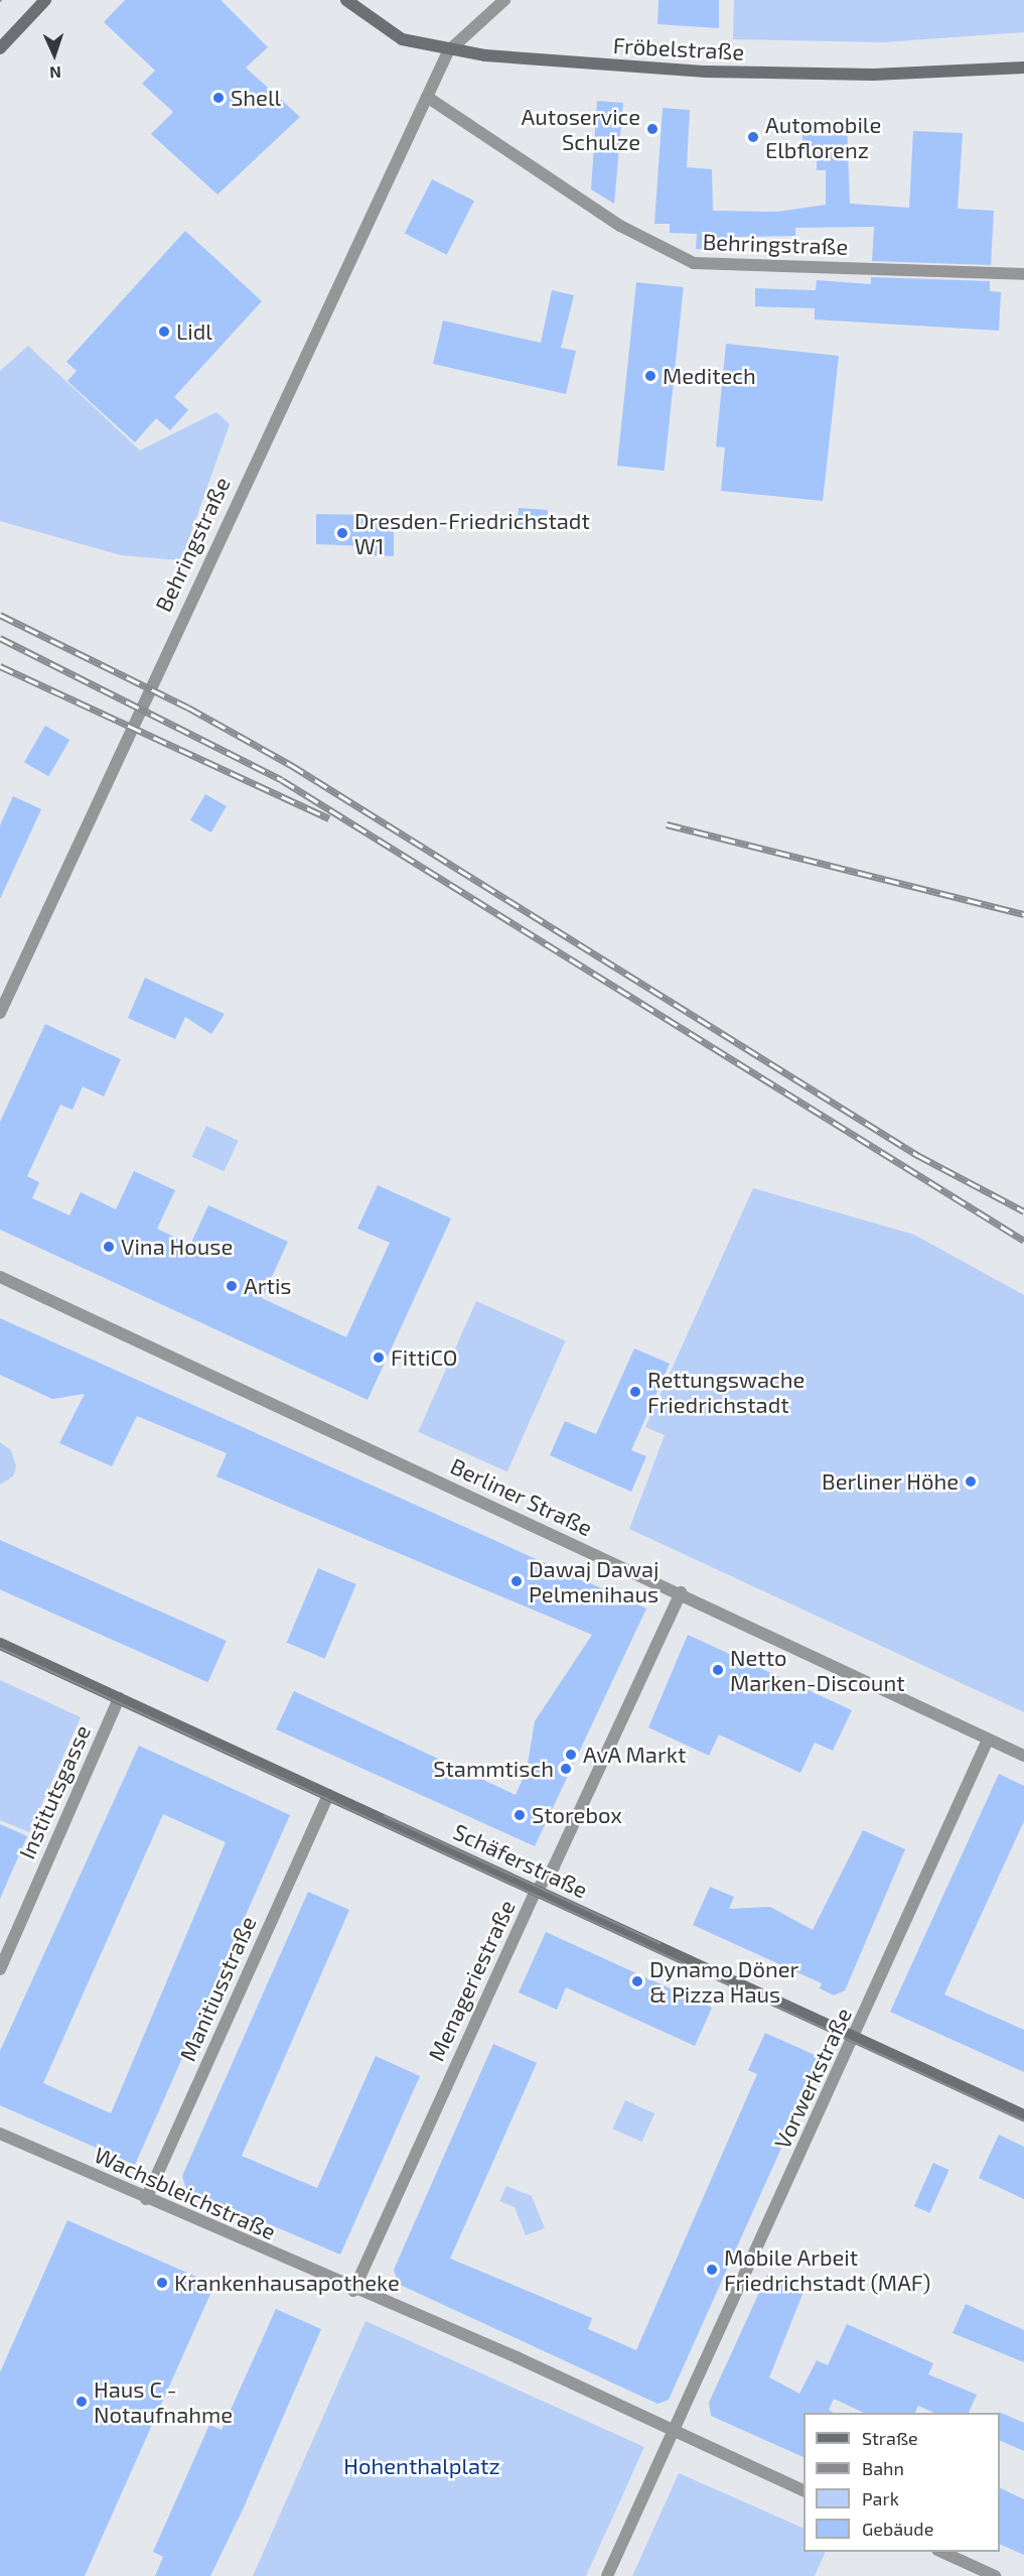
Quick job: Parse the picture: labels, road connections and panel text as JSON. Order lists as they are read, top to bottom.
{
  "streets": {
    "street": [
      "Fröbelstraße",
      "Behringstraße",
      "Berliner Straße",
      "Institutsgasse",
      "Schäferstraße",
      "Menageriestraße",
      "Manitiusstraße",
      "Vorwerkstraße",
      "Wachsbleichstraße"
    ]
  },
  "crossings": [
    ["Fröbelstraße", "Behringstraße"],
    ["Berliner Straße", "Menageriestraße"],
    ["Berliner Straße", "Vorwerkstraße"],
    ["Institutsgasse", "Schäferstraße"],
    ["Schäferstraße", "Menageriestraße"],
    ["Schäferstraße", "Manitiusstraße"],
    ["Schäferstraße", "Vorwerkstraße"],
    ["Menageriestraße", "Wachsbleichstraße"],
    ["Manitiusstraße", "Wachsbleichstraße"]
  ],
  "parks": ["Hohenthalplatz"],
  "places": [
    "Shell",
    "Autoservice Schulze",
    "Automobile Elbflorenz",
    "Lidl",
    "Meditech",
    "Dresden-Friedrichstadt W1",
    "Vina House",
    "Artis",
    "FittiCO",
    "Rettungswache Friedrichstadt",
    "Berliner Höhe",
    "Dawaj Dawaj Pelmenihaus",
    "Netto Marken-Discount",
    "AvA Markt",
    "Stammtisch",
    "Storebox",
    "Dynamo Döner & Pizza Haus",
    "Mobile Arbeit Friedrichstadt (MAF)",
    "Krankenhausapotheke",
    "Haus C - Notaufnahme"
  ],
  "legend": [
    "Straße",
    "Bahn",
    "Park",
    "Gebäude"
  ],
  "north": "bottom"
}
